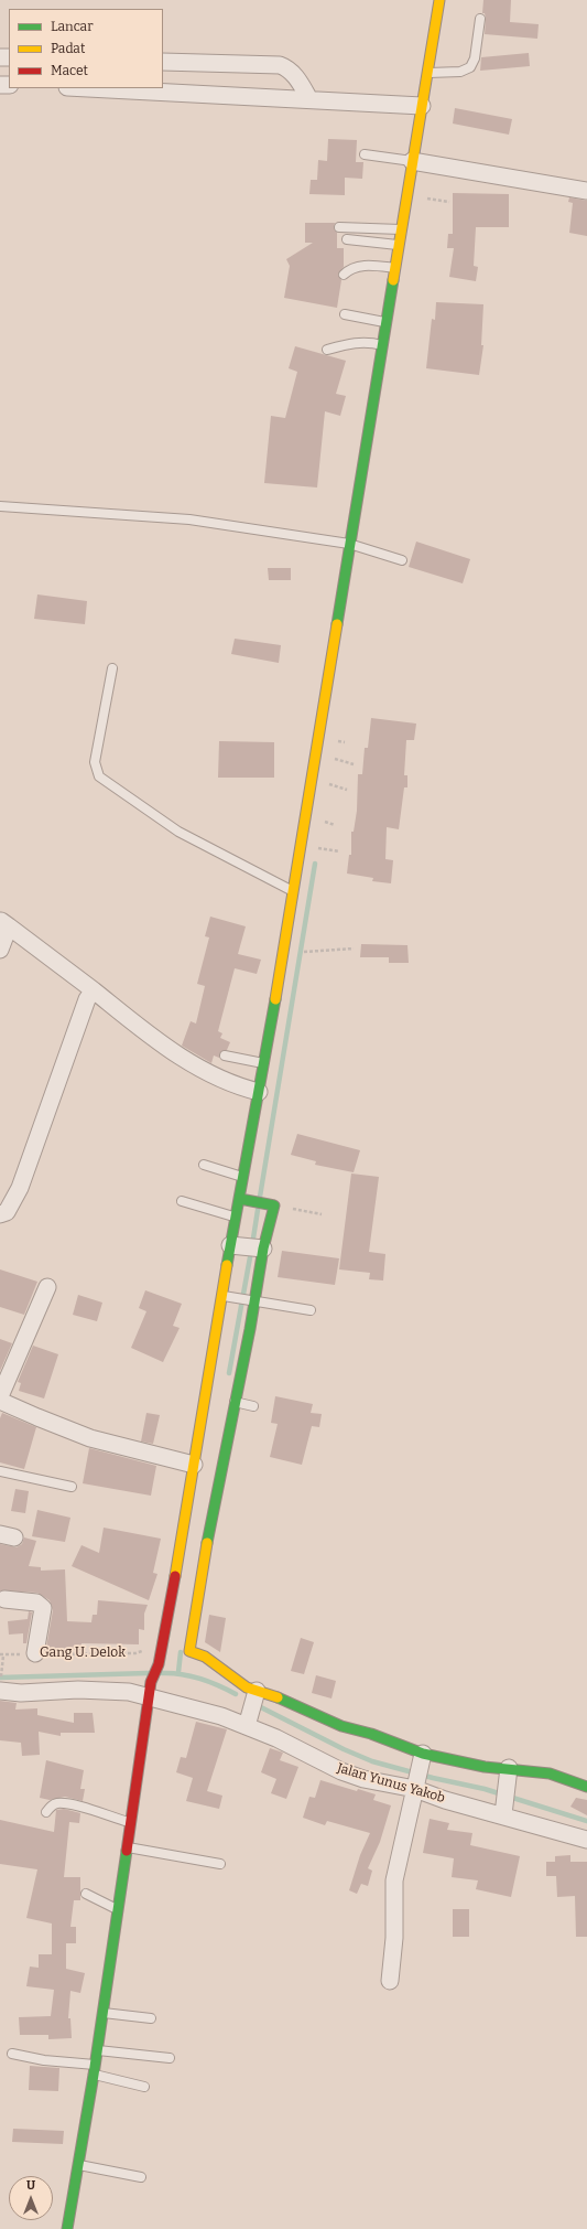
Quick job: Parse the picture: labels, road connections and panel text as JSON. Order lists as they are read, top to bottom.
{
  "streets": {
    "street": ["Jalan Yunus Yakob"],
    "path": ["Gang U. Delok"]
  },
  "legend": ["Lancar", "Padat", "Macet"],
  "north": "top"
}
